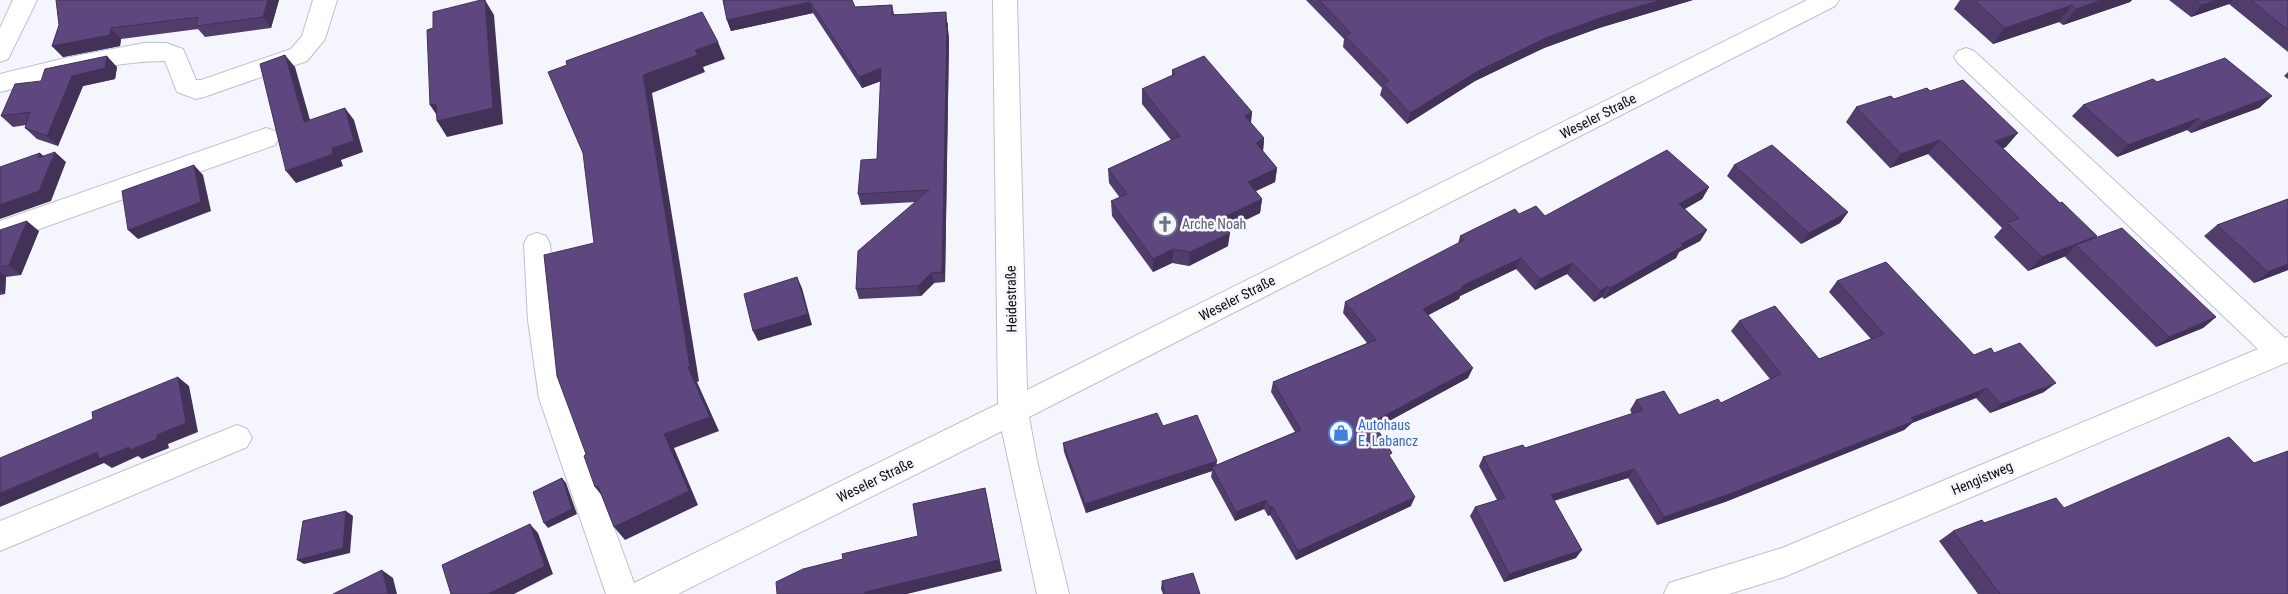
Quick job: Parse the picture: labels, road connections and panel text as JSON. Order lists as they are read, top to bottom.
{
  "streets": {
    "street": ["Weseler Straße", "Heidestraße", "Hengistweg"]
  },
  "crossings": [
    ["Weseler Straße", "Heidestraße"]
  ],
  "places": {
    "church": ["Arche Noah"],
    "shop": ["Autohaus E. Labancz"]
  }
}
